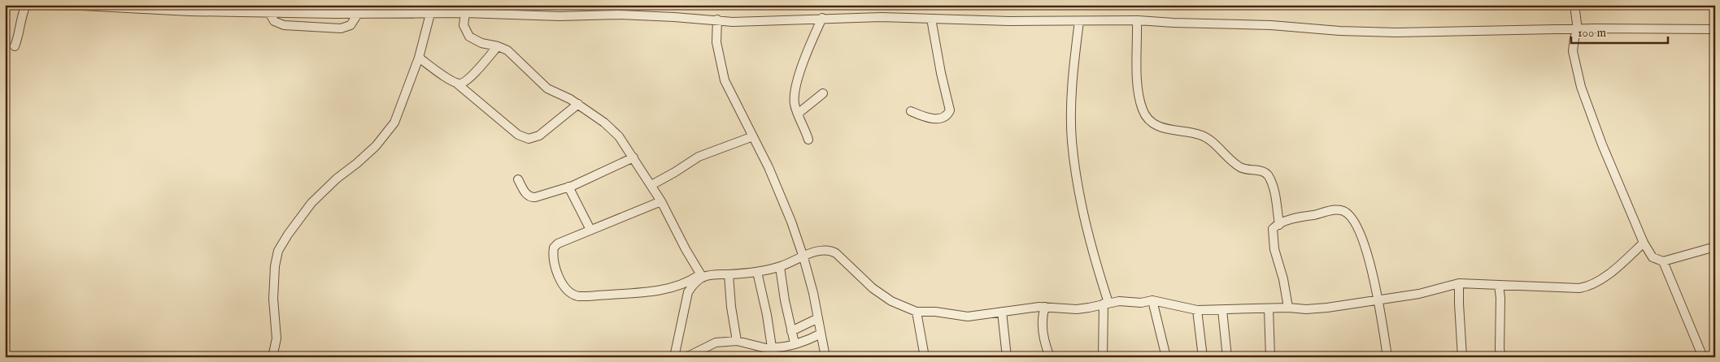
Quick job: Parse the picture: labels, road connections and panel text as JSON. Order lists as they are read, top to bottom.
{
  "scale_bar": "100 m"
}
